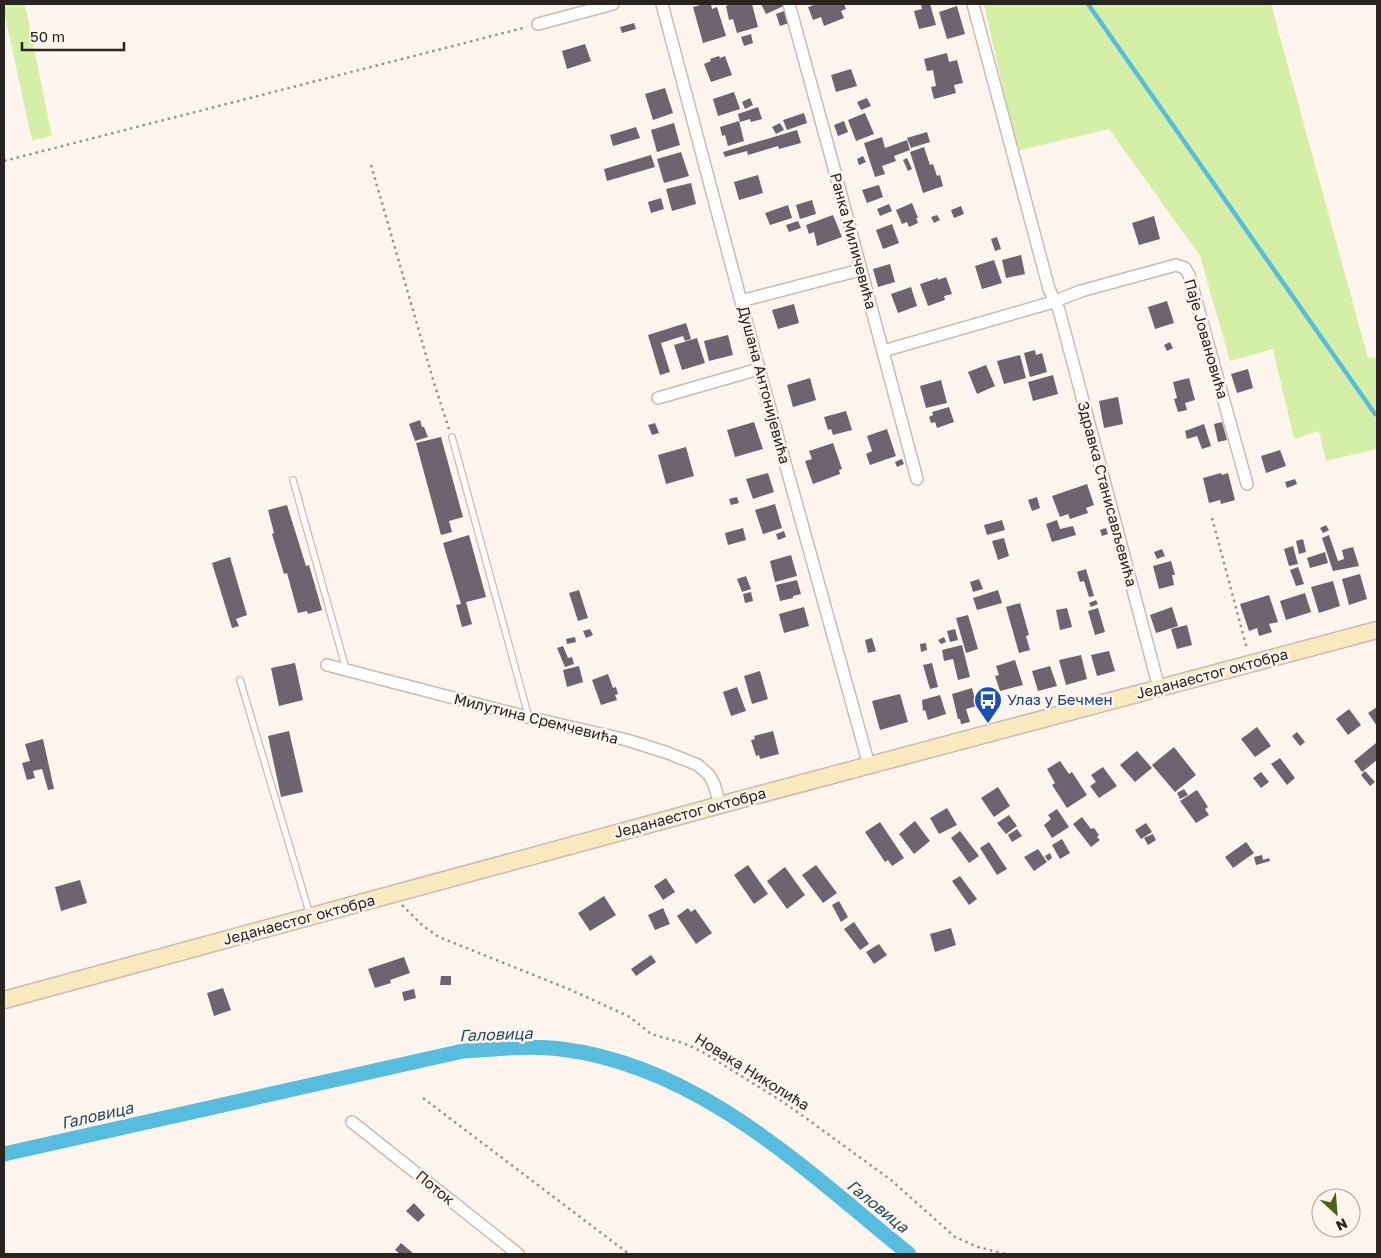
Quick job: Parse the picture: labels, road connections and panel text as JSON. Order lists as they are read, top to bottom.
{
  "streets": {
    "main road": ["Једанаестог октобра"],
    "street": [
      "Ранка Миличевића",
      "Паје Јовановића",
      "Душана Антонијевића",
      "Здравка Станисављевића",
      "Милутина Сремчевића",
      "Поток"
    ],
    "path": ["Новака Николића"]
  },
  "crossings": [
    ["Паје Јовановића", "Здравка Станисављевића"],
    ["Душана Антонијевића", "Једанаестог октобра"],
    ["Здравка Станисављевића", "Једанаестог октобра"],
    ["Једанаестог октобра", "Милутина Сремчевића"],
    ["Једанаестог октобра", "Новака Николића"]
  ],
  "water": ["Галовица"],
  "places": {
    "bus stop": ["Улаз у Бечмен"]
  },
  "scale_bar": "50 m",
  "north": "bottom right"
}
